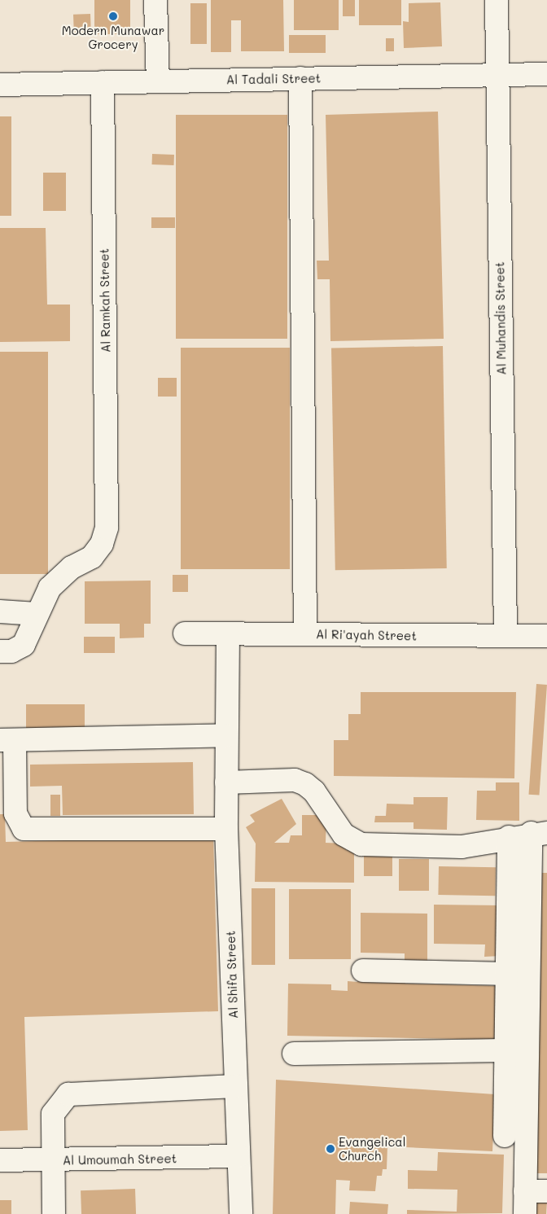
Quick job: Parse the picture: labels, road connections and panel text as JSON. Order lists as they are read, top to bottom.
{
  "streets": {
    "street": [
      "Al Tadali Street",
      "Al Ramkah Street",
      "Al Muhandis Street",
      "Al Ri'ayah Street",
      "Al Shifa Street",
      "Al Umoumah Street"
    ]
  },
  "crossings": [
    ["Al Tadali Street", "Al Ramkah Street"],
    ["Al Tadali Street", "Al Muhandis Street"],
    ["Al Muhandis Street", "Al Ri'ayah Street"],
    ["Al Ri'ayah Street", "Al Shifa Street"],
    ["Al Shifa Street", "Al Umoumah Street"]
  ],
  "places": ["Modern Munawar Grocery", "Evangelical Church"]
}
